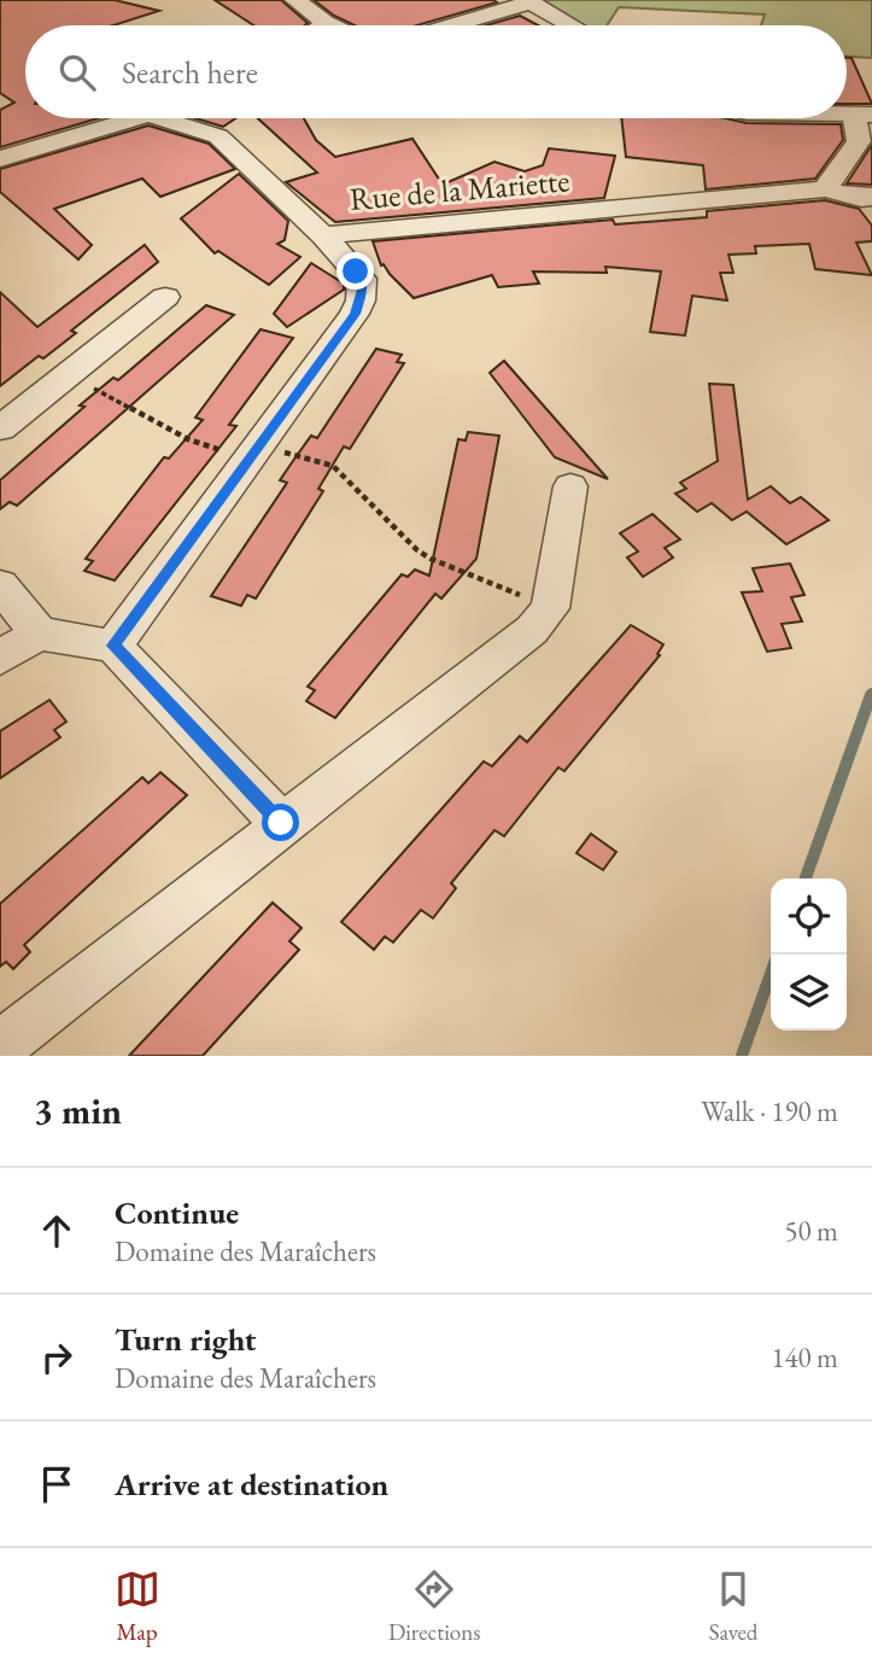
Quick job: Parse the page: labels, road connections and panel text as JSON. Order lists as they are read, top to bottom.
{
  "streets": {
    "street": ["Rue de la Mariette"]
  },
  "page": {
    "search": "Search here",
    "heading": ["3 min", "Walk · 190 m"],
    "list": [
      ["Continue", "Domaine des Maraîchers", "50 m"],
      ["Turn right", "Domaine des Maraîchers", "140 m"],
      "Arrive at destination"
    ],
    "nav": ["Map", "Directions", "Saved"]
  }
}
